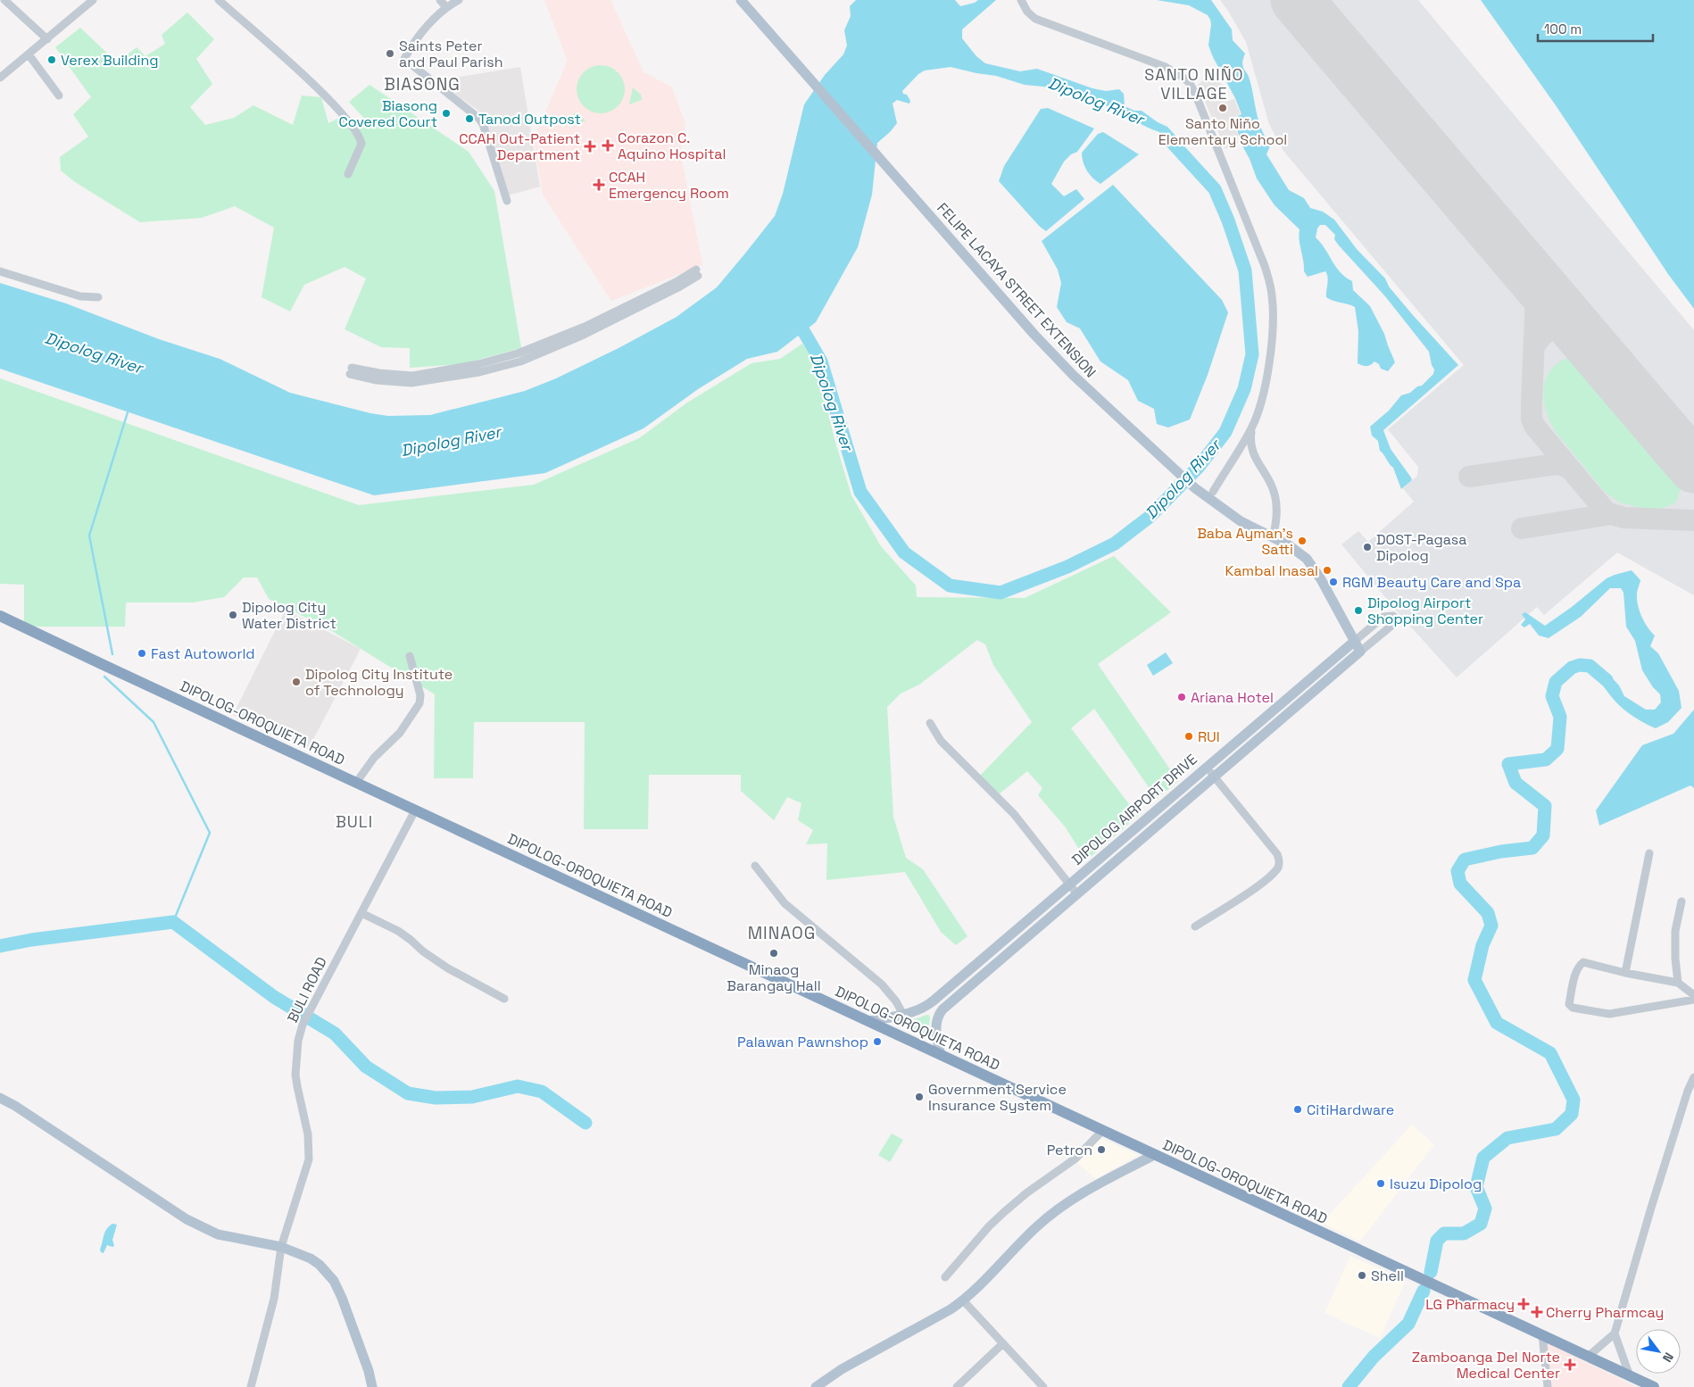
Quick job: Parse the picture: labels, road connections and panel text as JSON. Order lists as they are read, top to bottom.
{
  "streets": {
    "highway": ["DIPOLOG-OROQUIETA ROAD"],
    "main road": ["FELIPE LACAYA STREET EXTENSION", "DIPOLOG AIRPORT DRIVE"],
    "street": ["BULI ROAD"]
  },
  "crossings": [
    ["FELIPE LACAYA STREET EXTENSION", "DIPOLOG AIRPORT DRIVE"],
    ["DIPOLOG-OROQUIETA ROAD", "DIPOLOG AIRPORT DRIVE"],
    ["DIPOLOG-OROQUIETA ROAD", "BULI ROAD"]
  ],
  "districts": [
    "SANTO NIÑO VILLAGE",
    "BIASONG",
    "BULI",
    "MINAOG"
  ],
  "water": ["Dipolog River"],
  "places": {
    "other": [
      "Saints Peter and Paul Parish",
      "Verex Building",
      "Santo Niño Elementary School",
      "Biasong Covered Court",
      "Tanod Outpost",
      "Baba Ayman's Satti",
      "DOST-Pagasa Dipolog",
      "Kambal Inasal",
      "RGM Beauty Care and Spa",
      "Dipolog Airport Shopping Center",
      "Dipolog City Water District",
      "Fast Autoworld",
      "Dipolog City Institute of Technology",
      "Ariana Hotel",
      "RUI",
      "Minaog Barangay Hall",
      "Palawan Pawnshop",
      "Government Service Insurance System",
      "CitiHardware",
      "Petron",
      "Isuzu Dipolog",
      "Shell"
    ],
    "health": [
      "Corazon C. Aquino Hospital",
      "CCAH Out-Patient Department",
      "CCAH Emergency Room",
      "LG Pharmacy",
      "Cherry Pharmcay",
      "Zamboanga Del Norte Medical Center"
    ]
  },
  "scale_bar": "100 m",
  "north": "bottom right"
}
